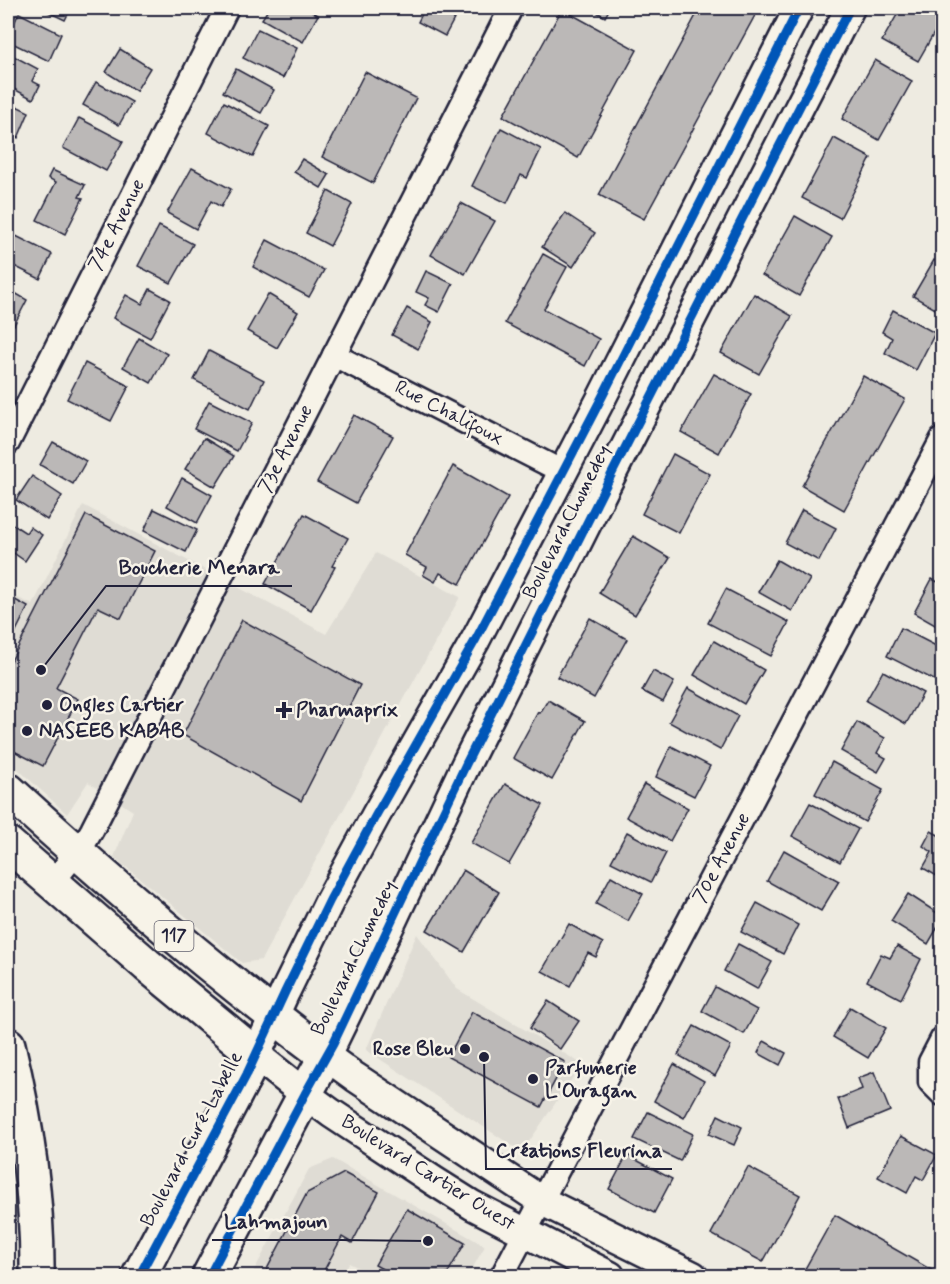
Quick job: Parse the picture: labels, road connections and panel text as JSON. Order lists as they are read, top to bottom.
{
  "streets": {
    "main road": ["117", "Boulevard Curé-Labelle"],
    "street": [
      "74e Avenue",
      "Rue Chalifoux",
      "73e Avenue",
      "Boulevard Chomedey",
      "70e Avenue",
      "Boulevard Cartier Ouest"
    ]
  },
  "crossings": [
    ["Rue Chalifoux", "73e Avenue"],
    ["Rue Chalifoux", "Boulevard Chomedey"],
    ["73e Avenue", "117"],
    ["73e Avenue", "Boulevard Curé-Labelle"],
    ["Boulevard Chomedey", "117"],
    ["Boulevard Chomedey", "Boulevard Curé-Labelle"],
    ["Boulevard Chomedey", "Boulevard Cartier Ouest"],
    ["70e Avenue", "Boulevard Cartier Ouest"],
    ["117", "Boulevard Curé-Labelle"],
    ["117", "Boulevard Cartier Ouest"],
    ["Boulevard Curé-Labelle", "Boulevard Cartier Ouest"]
  ],
  "places": {
    "other": [
      "Boucherie Menara",
      "Ongles Cartier",
      "NASEEB KABAB",
      "Rose Bleu",
      "Créations Fleurina",
      "Parfumerie L'Ouragan",
      "Lahmajoun"
    ],
    "health": ["Pharmaprix"]
  }
}
